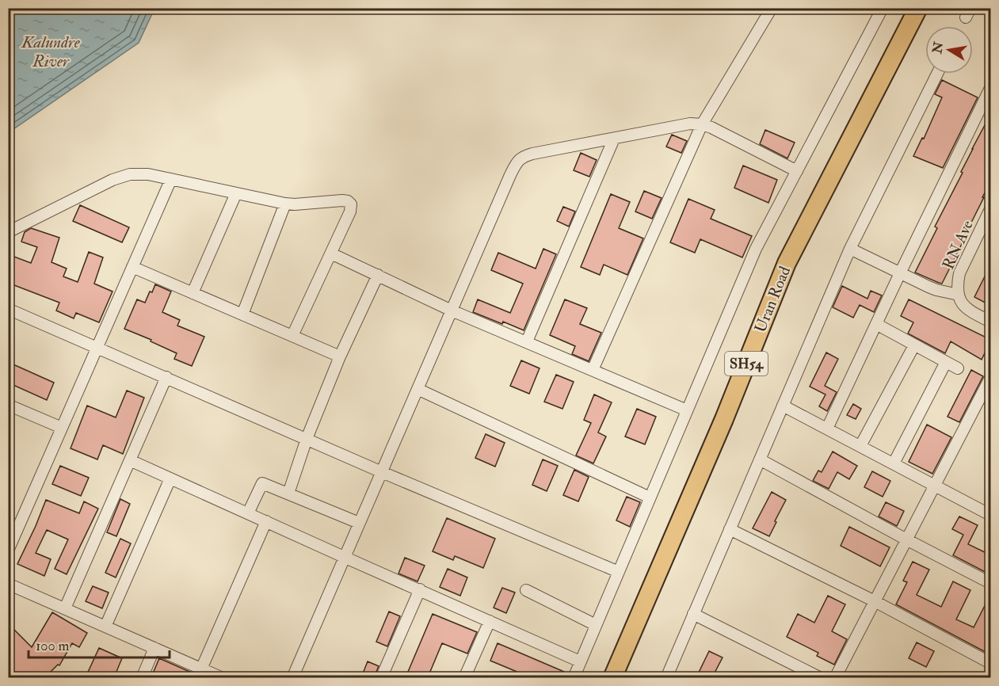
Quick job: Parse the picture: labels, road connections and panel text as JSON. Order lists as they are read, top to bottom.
{
  "streets": {
    "main road": ["Uran Road", "SH54"],
    "street": ["RN Ave"]
  },
  "water": ["Kalundre River"],
  "scale_bar": "100 m",
  "north": "left"
}
